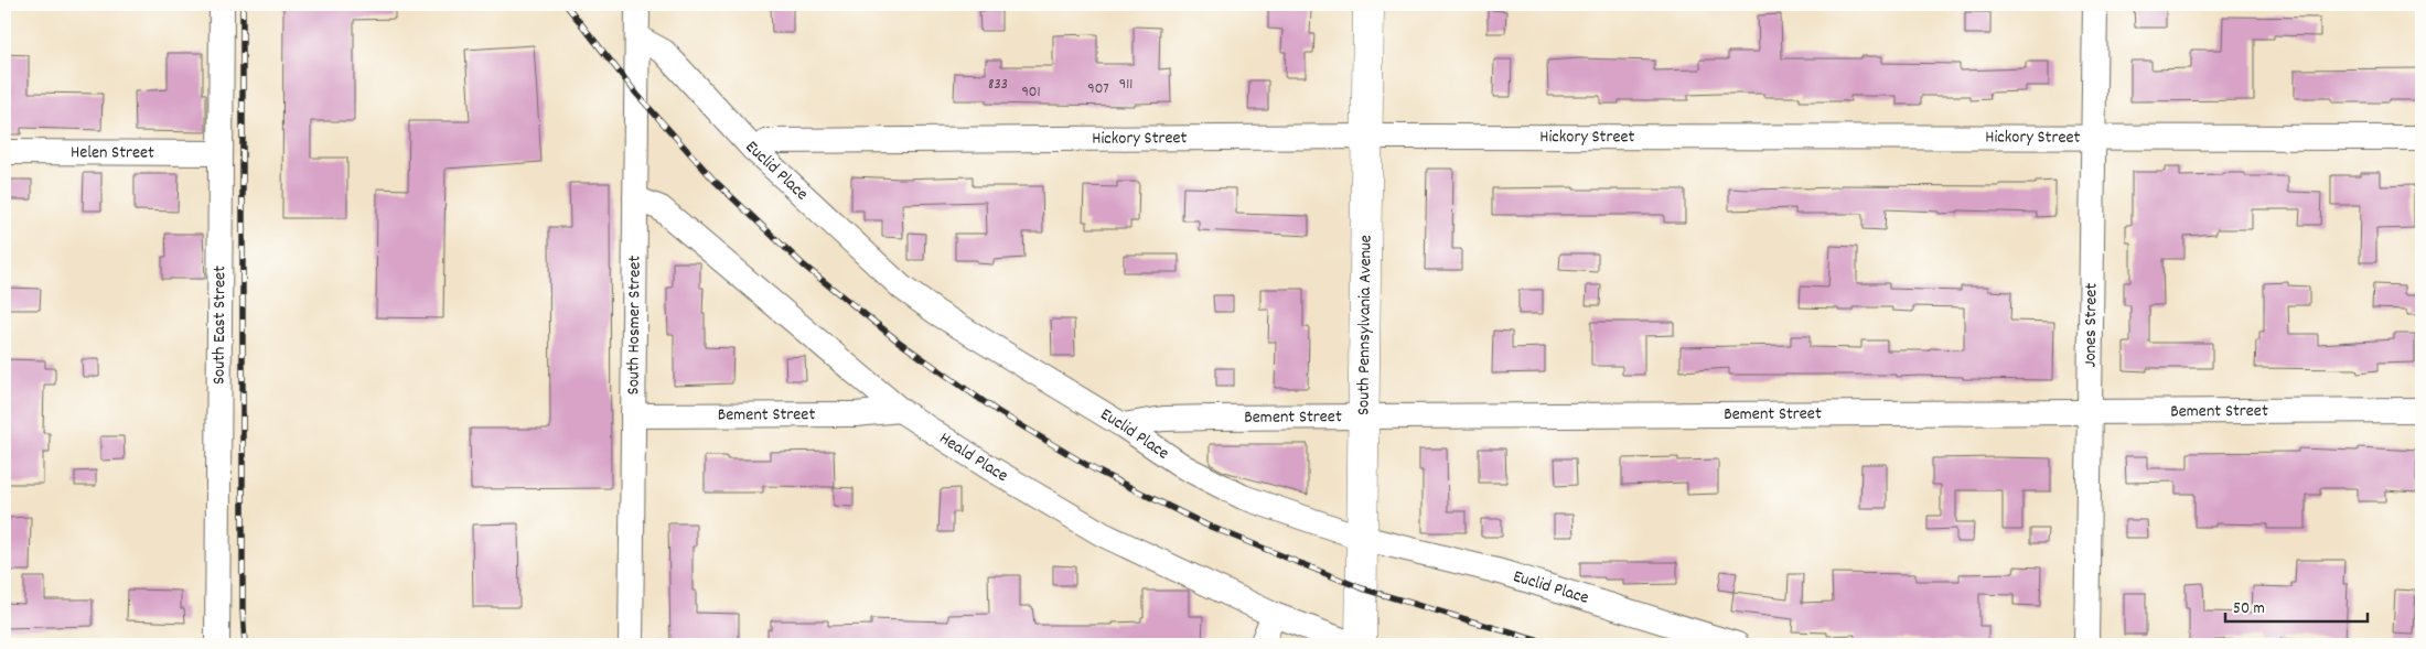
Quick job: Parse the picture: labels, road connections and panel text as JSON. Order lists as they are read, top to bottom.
{
  "streets": {
    "main road": ["South Pennsylvania Avenue"],
    "street": [
      "Hickory Street",
      "Helen Street",
      "Euclid Place",
      "Jones Street",
      "South East Street",
      "South Hosmer Street",
      "Bement Street",
      "Heald Place"
    ]
  },
  "crossings": [
    ["Hickory Street", "Euclid Place"],
    ["Hickory Street", "Jones Street"],
    ["Hickory Street", "South Pennsylvania Avenue"],
    ["Helen Street", "South East Street"],
    ["Euclid Place", "South Hosmer Street"],
    ["Euclid Place", "South Pennsylvania Avenue"],
    ["Euclid Place", "Bement Street"],
    ["Jones Street", "Bement Street"],
    ["South Hosmer Street", "Bement Street"],
    ["South Hosmer Street", "Heald Place"],
    ["South Pennsylvania Avenue", "Bement Street"],
    ["Bement Street", "Heald Place"]
  ],
  "house_numbers": [
    "833",
    "911",
    "907",
    "901"
  ],
  "scale_bar": "50 m"
}
